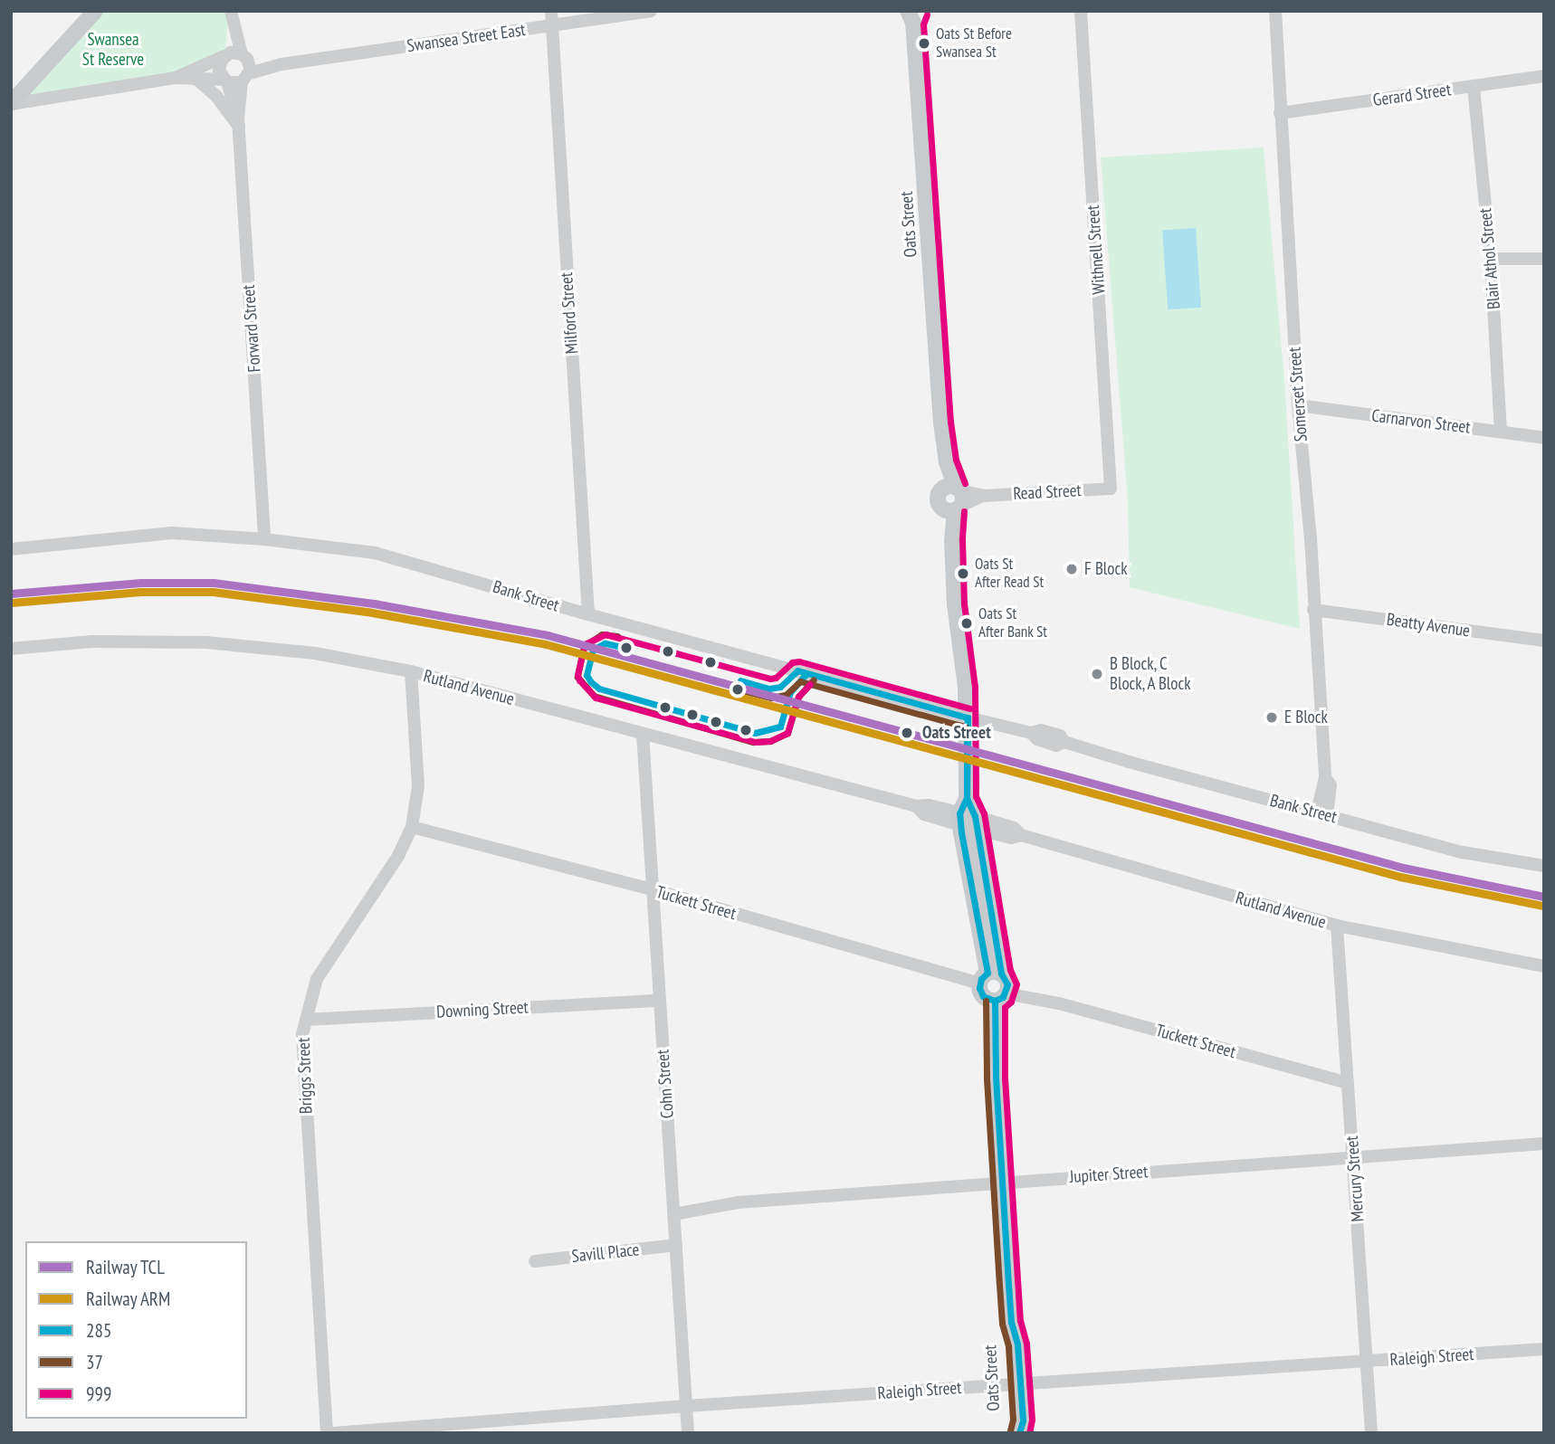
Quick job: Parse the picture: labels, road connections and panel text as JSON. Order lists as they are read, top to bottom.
{
  "streets": {
    "main road": ["Oats Street"],
    "street": [
      "Swansea Street East",
      "Gerard Street",
      "Withnell Street",
      "Blair Athol Street",
      "Milford Street",
      "Forward Street",
      "Somerset Street",
      "Carnarvon Street",
      "Read Street",
      "Bank Street",
      "Beatty Avenue",
      "Rutland Avenue",
      "Tuckett Street",
      "Downing Street",
      "Briggs Street",
      "Cohn Street",
      "Jupiter Street",
      "Mercury Street",
      "Savill Place",
      "Raleigh Street"
    ]
  },
  "crossings": [
    ["Swansea Street East", "Milford Street"],
    ["Swansea Street East", "Forward Street"],
    ["Gerard Street", "Blair Athol Street"],
    ["Gerard Street", "Somerset Street"],
    ["Oats Street", "Read Street"],
    ["Oats Street", "Bank Street"],
    ["Oats Street", "Rutland Avenue"],
    ["Oats Street", "Tuckett Street"],
    ["Oats Street", "Jupiter Street"],
    ["Oats Street", "Raleigh Street"],
    ["Withnell Street", "Read Street"],
    ["Blair Athol Street", "Carnarvon Street"],
    ["Milford Street", "Bank Street"],
    ["Forward Street", "Bank Street"],
    ["Somerset Street", "Carnarvon Street"],
    ["Somerset Street", "Bank Street"],
    ["Somerset Street", "Beatty Avenue"],
    ["Rutland Avenue", "Briggs Street"],
    ["Rutland Avenue", "Cohn Street"],
    ["Rutland Avenue", "Mercury Street"],
    ["Tuckett Street", "Briggs Street"],
    ["Tuckett Street", "Cohn Street"],
    ["Tuckett Street", "Mercury Street"],
    ["Downing Street", "Briggs Street"],
    ["Downing Street", "Cohn Street"],
    ["Cohn Street", "Jupiter Street"],
    ["Cohn Street", "Savill Place"],
    ["Cohn Street", "Raleigh Street"],
    ["Jupiter Street", "Mercury Street"],
    ["Mercury Street", "Raleigh Street"]
  ],
  "parks": ["Swansea St Reserve"],
  "places": [
    "Oats St Before Swansea St",
    "F Block",
    "Oats St After Read St",
    "Oats St After Bank St",
    "B Block, C Block, A Block",
    "E Block",
    "Oats Street"
  ],
  "lines": [
    "transit line 999",
    "rail line TCL",
    "rail line ARM",
    "transit line 37",
    "transit line 285"
  ],
  "legend": [
    "Railway TCL",
    "Railway ARM",
    "285",
    "37",
    "999"
  ]
}
